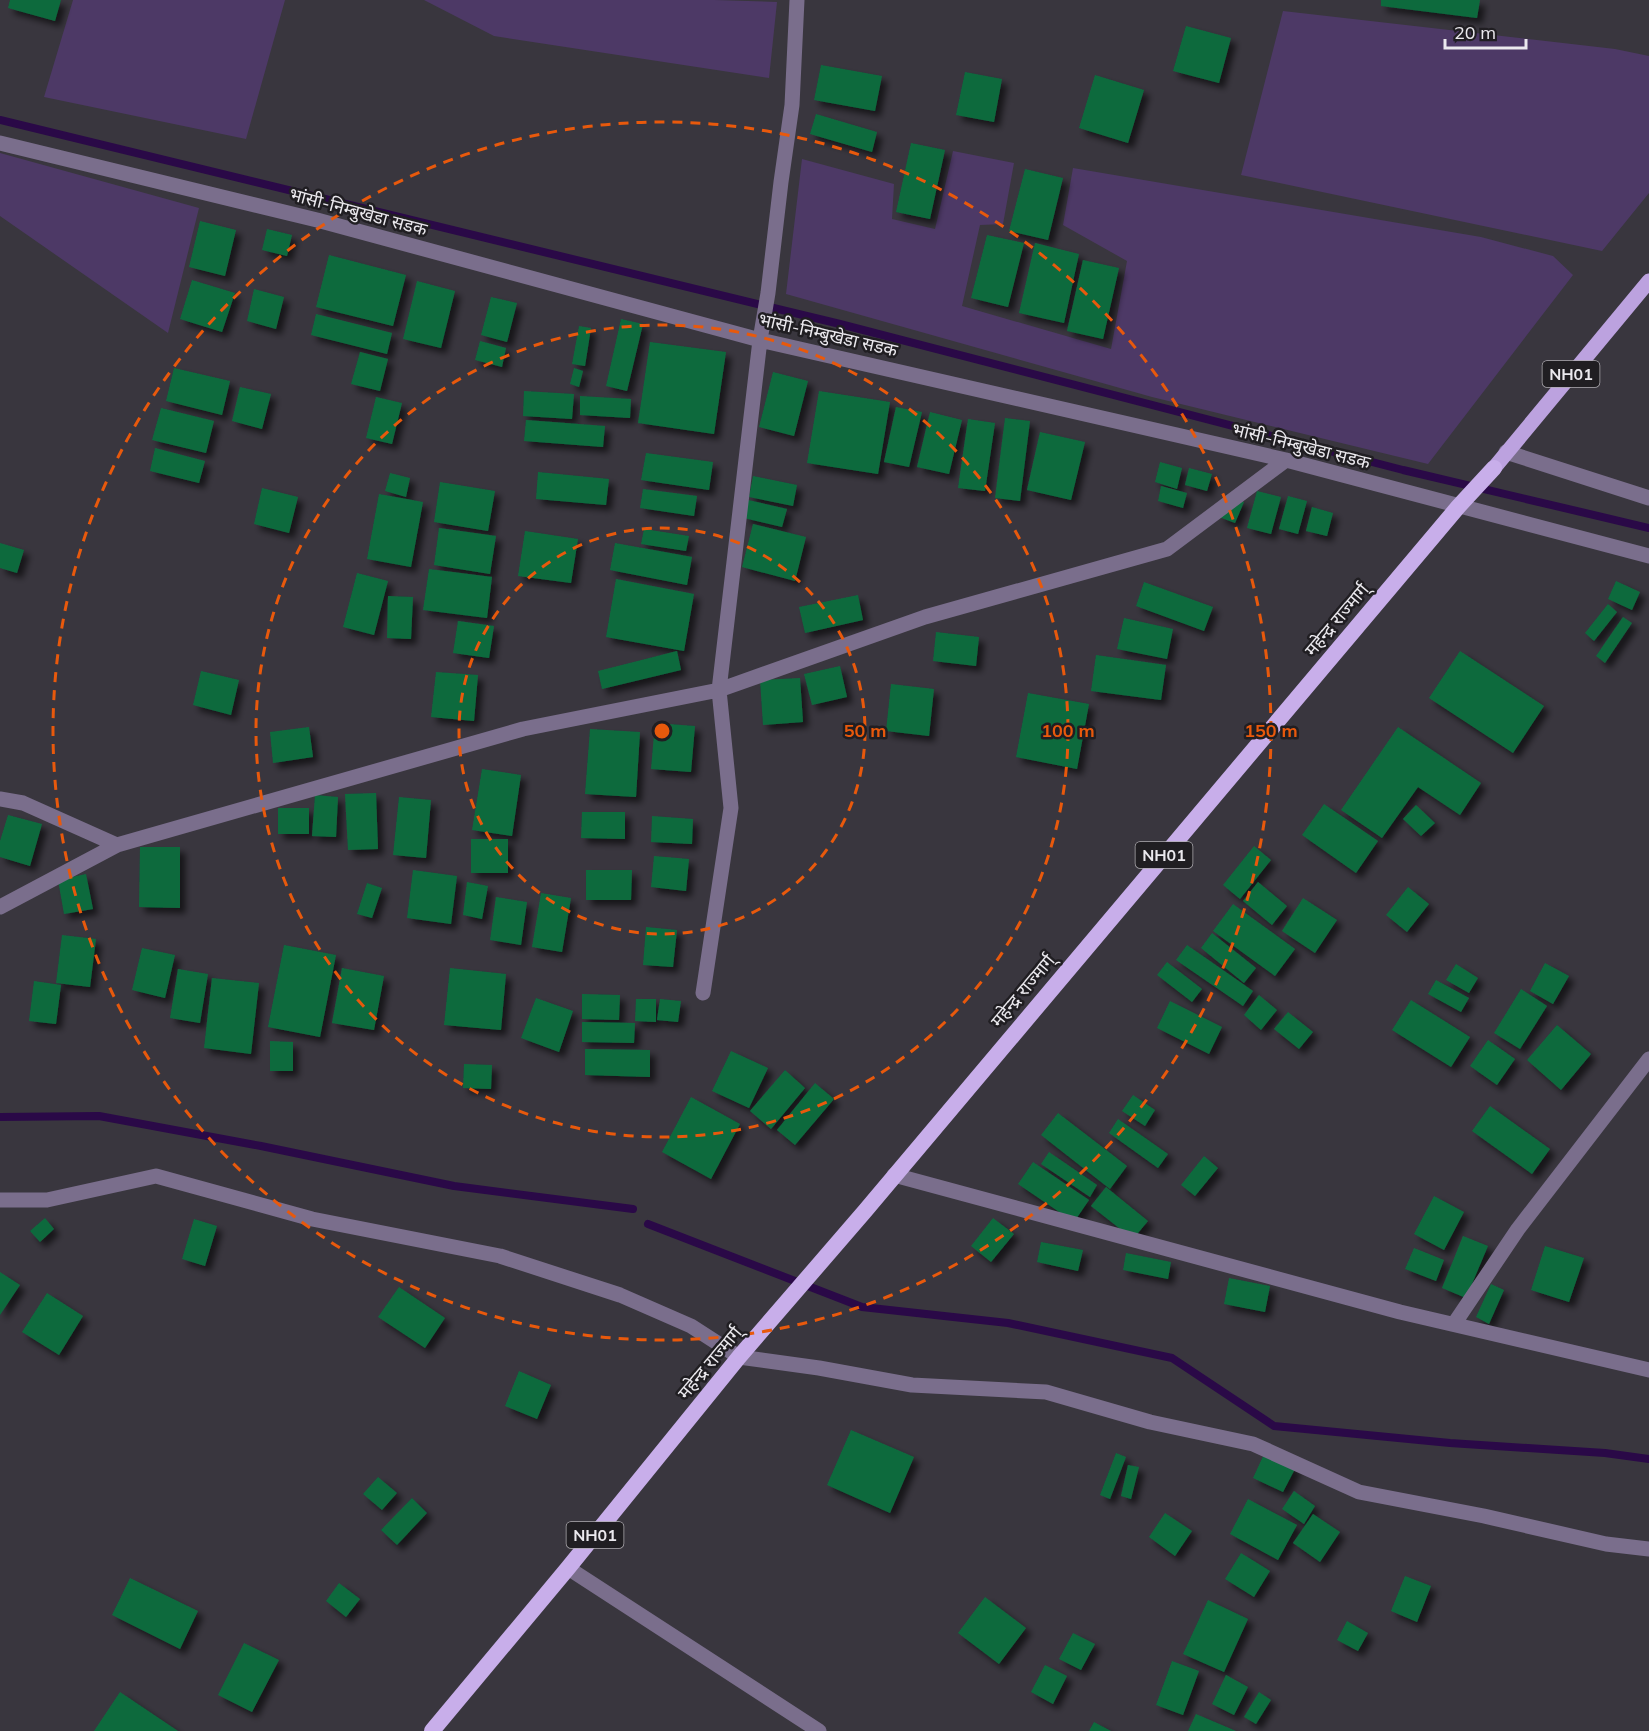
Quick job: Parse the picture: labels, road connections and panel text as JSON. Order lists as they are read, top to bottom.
{
  "streets": {
    "highway": ["NH01", "महेन्द्र राज्मार्ग्"],
    "street": ["भांसी-निम्बुखेडा सडक"]
  },
  "crossings": [
    ["भांसी-निम्बुखेडा सडक", "महेन्द्र राज्मार्ग्"]
  ],
  "scale_bar": "20 m",
  "rings": ["50 m", "100 m", "150 m"]
}
